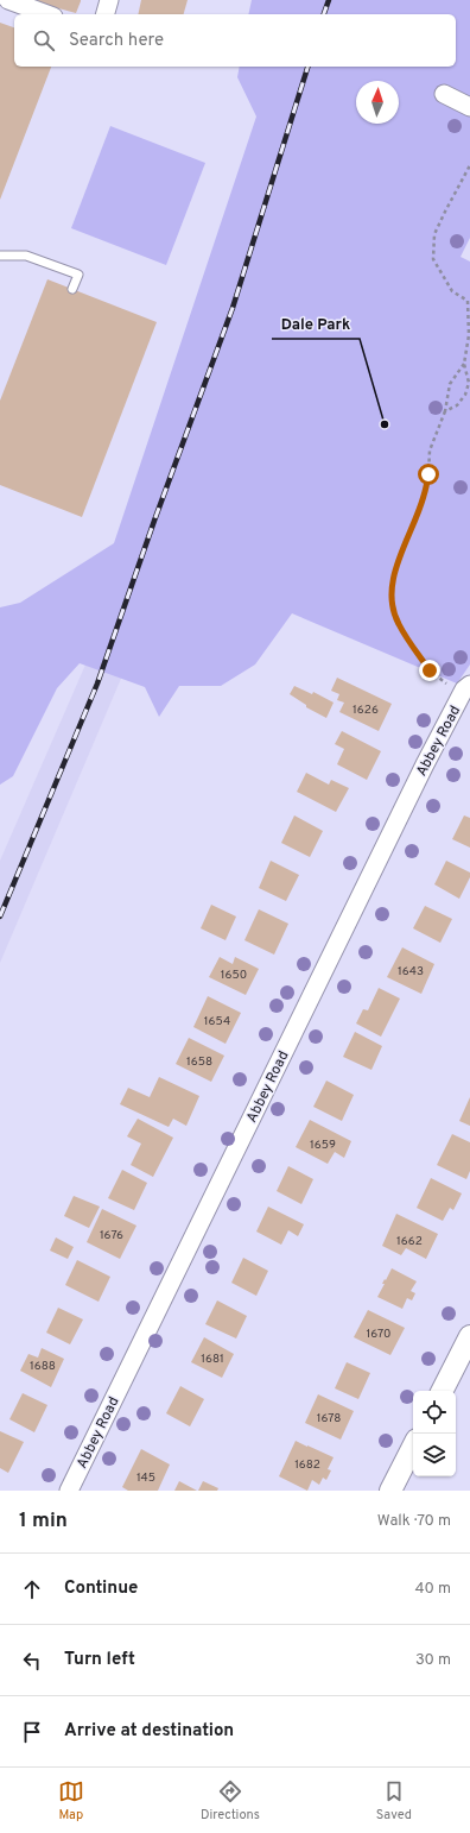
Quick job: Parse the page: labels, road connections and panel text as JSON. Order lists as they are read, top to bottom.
{
  "streets": {
    "street": ["Abbey Road"]
  },
  "places": ["Dale Park"],
  "house_numbers": [
    "1626",
    "1643",
    "1650",
    "1654",
    "1658",
    "1659",
    "1676",
    "1662",
    "1670",
    "1681",
    "1688",
    "1678",
    "1682",
    "145"
  ],
  "north": "top",
  "page": {
    "search": "Search here",
    "heading": ["1 min", "Walk · 70 m"],
    "list": [
      ["Continue", "40 m"],
      ["Turn left", "30 m"],
      "Arrive at destination"
    ],
    "nav": ["Map", "Directions", "Saved"]
  }
}
